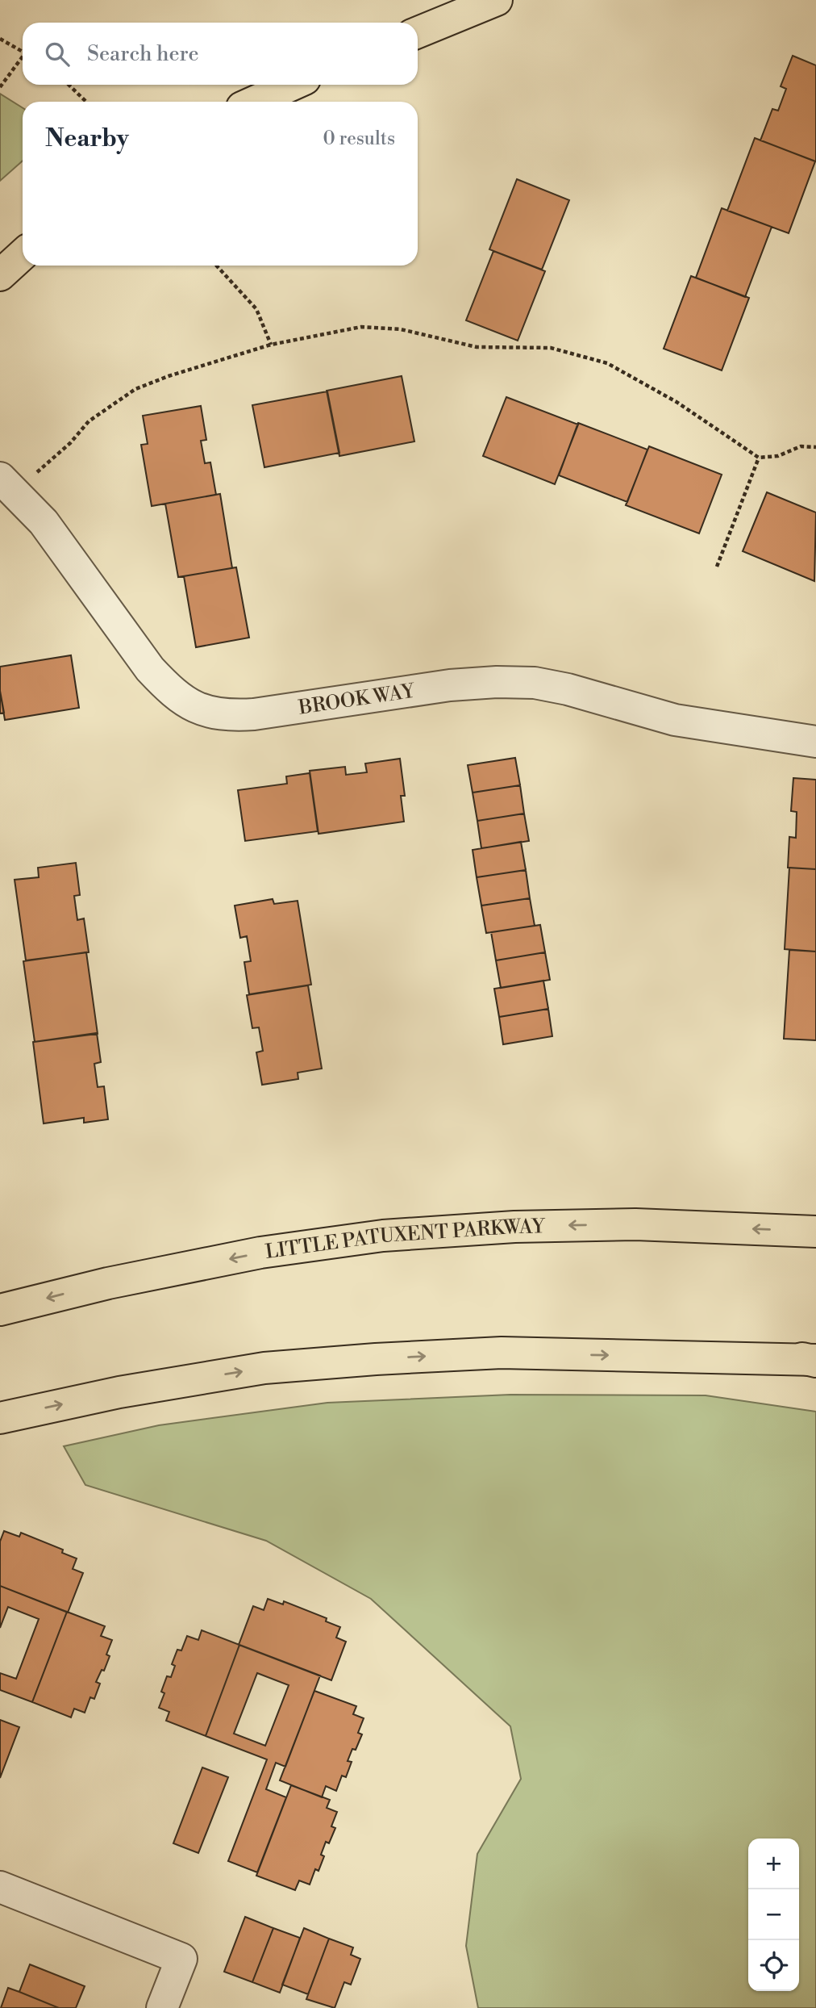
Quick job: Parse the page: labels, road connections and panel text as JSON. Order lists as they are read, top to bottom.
{
  "streets": {
    "main road": ["LITTLE PATUXENT PARKWAY"],
    "street": ["BROOK WAY"]
  },
  "page": {
    "search": "Search here",
    "heading": ["Nearby", "0 results"],
    "map_buttons": ["+", "−"]
  }
}
